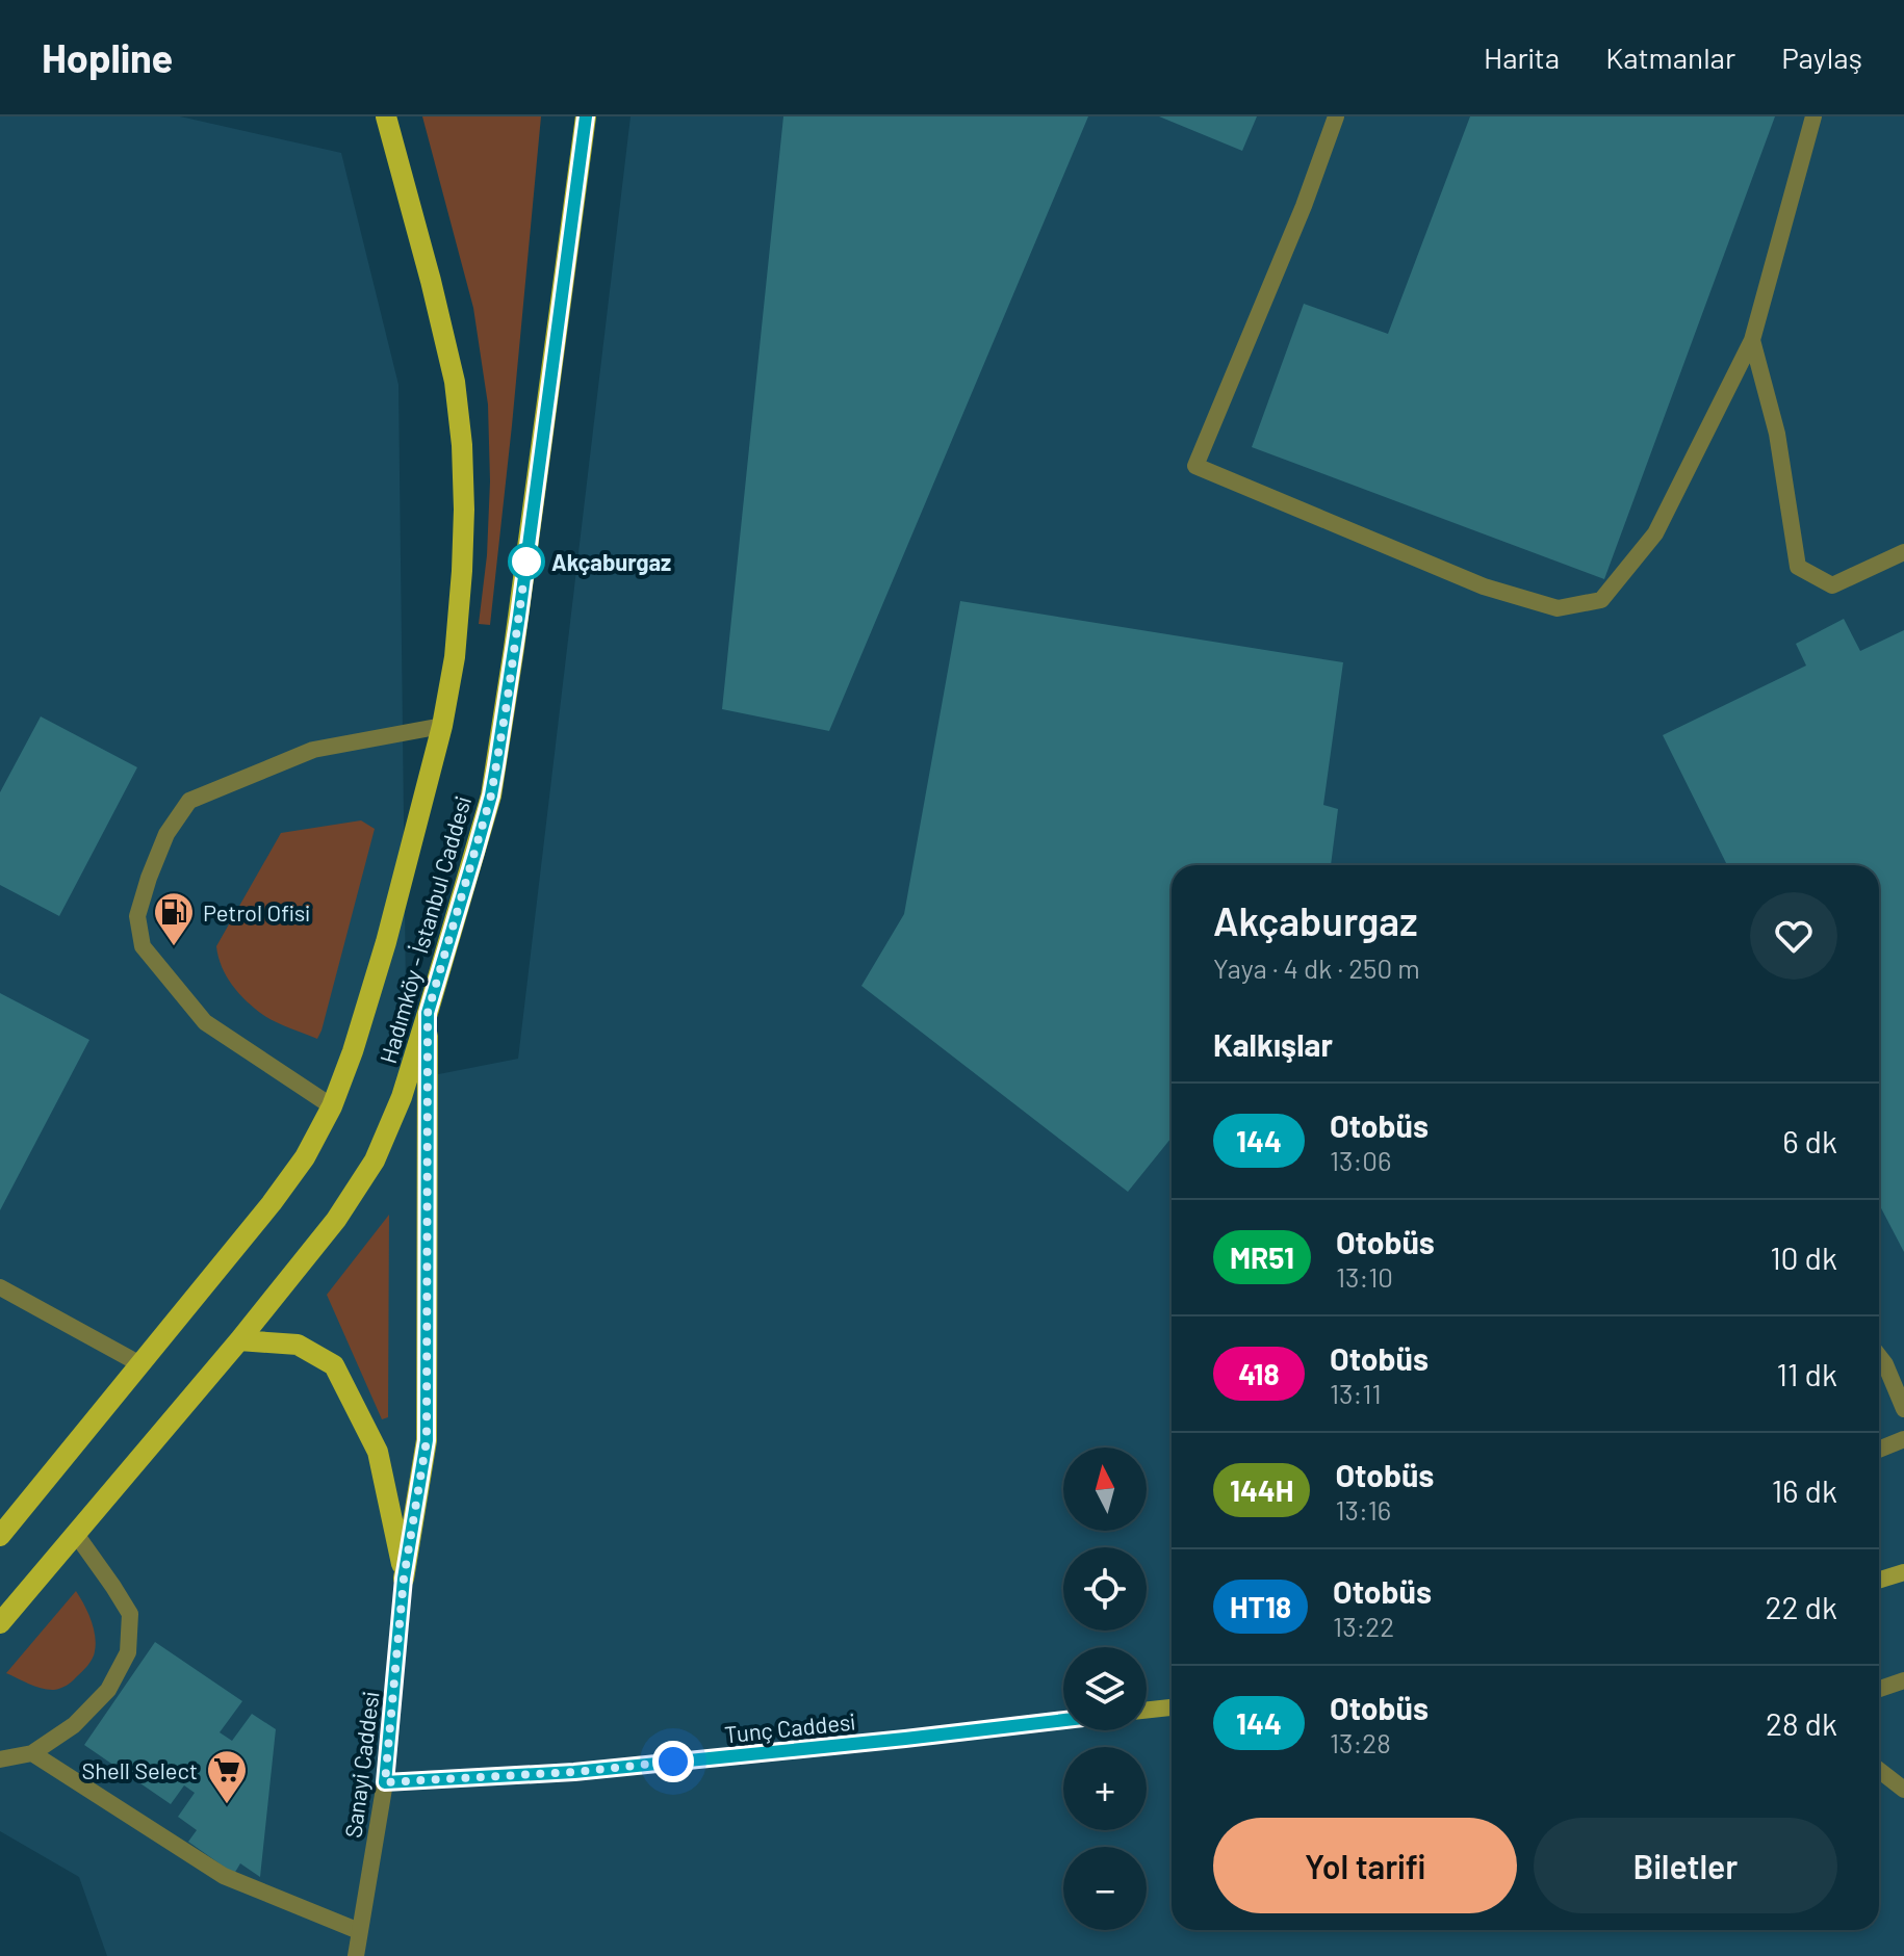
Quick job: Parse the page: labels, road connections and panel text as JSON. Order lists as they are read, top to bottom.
{
  "streets": {
    "main road": ["Hadımköy - İstanbul Caddesi", "Tunç Caddesi", "Sanayi Caddesi"]
  },
  "crossings": [
    ["Tunç Caddesi", "Sanayi Caddesi"]
  ],
  "places": {
    "other": ["Akçaburgaz"],
    "fuel station": ["Petrol Ofisi"],
    "supermarket": ["Shell Select"]
  },
  "lines": ["bus line 144"],
  "north": "top",
  "page": {
    "header": "Hopline",
    "nav": ["Harita", "Katmanlar", "Paylaş"],
    "heading": [
      ["Akçaburgaz", "Yaya · 4 dk · 250 m"],
      "Kalkışlar"
    ],
    "list": [
      {
        "mark": "144",
        "name": "Otobüs",
        "note": "13:06",
        "value": "6 dk"
      },
      {
        "mark": "MR51",
        "name": "Otobüs",
        "note": "13:10",
        "value": "10 dk"
      },
      {
        "mark": "418",
        "name": "Otobüs",
        "note": "13:11",
        "value": "11 dk"
      },
      {
        "mark": "144H",
        "name": "Otobüs",
        "note": "13:16",
        "value": "16 dk"
      },
      {
        "mark": "HT18",
        "name": "Otobüs",
        "note": "13:22",
        "value": "22 dk"
      },
      {
        "mark": "144",
        "name": "Otobüs",
        "note": "13:28",
        "value": "28 dk"
      }
    ],
    "map_buttons": ["+", "−"],
    "buttons": ["Yol tarifi", "Biletler"]
  }
}
